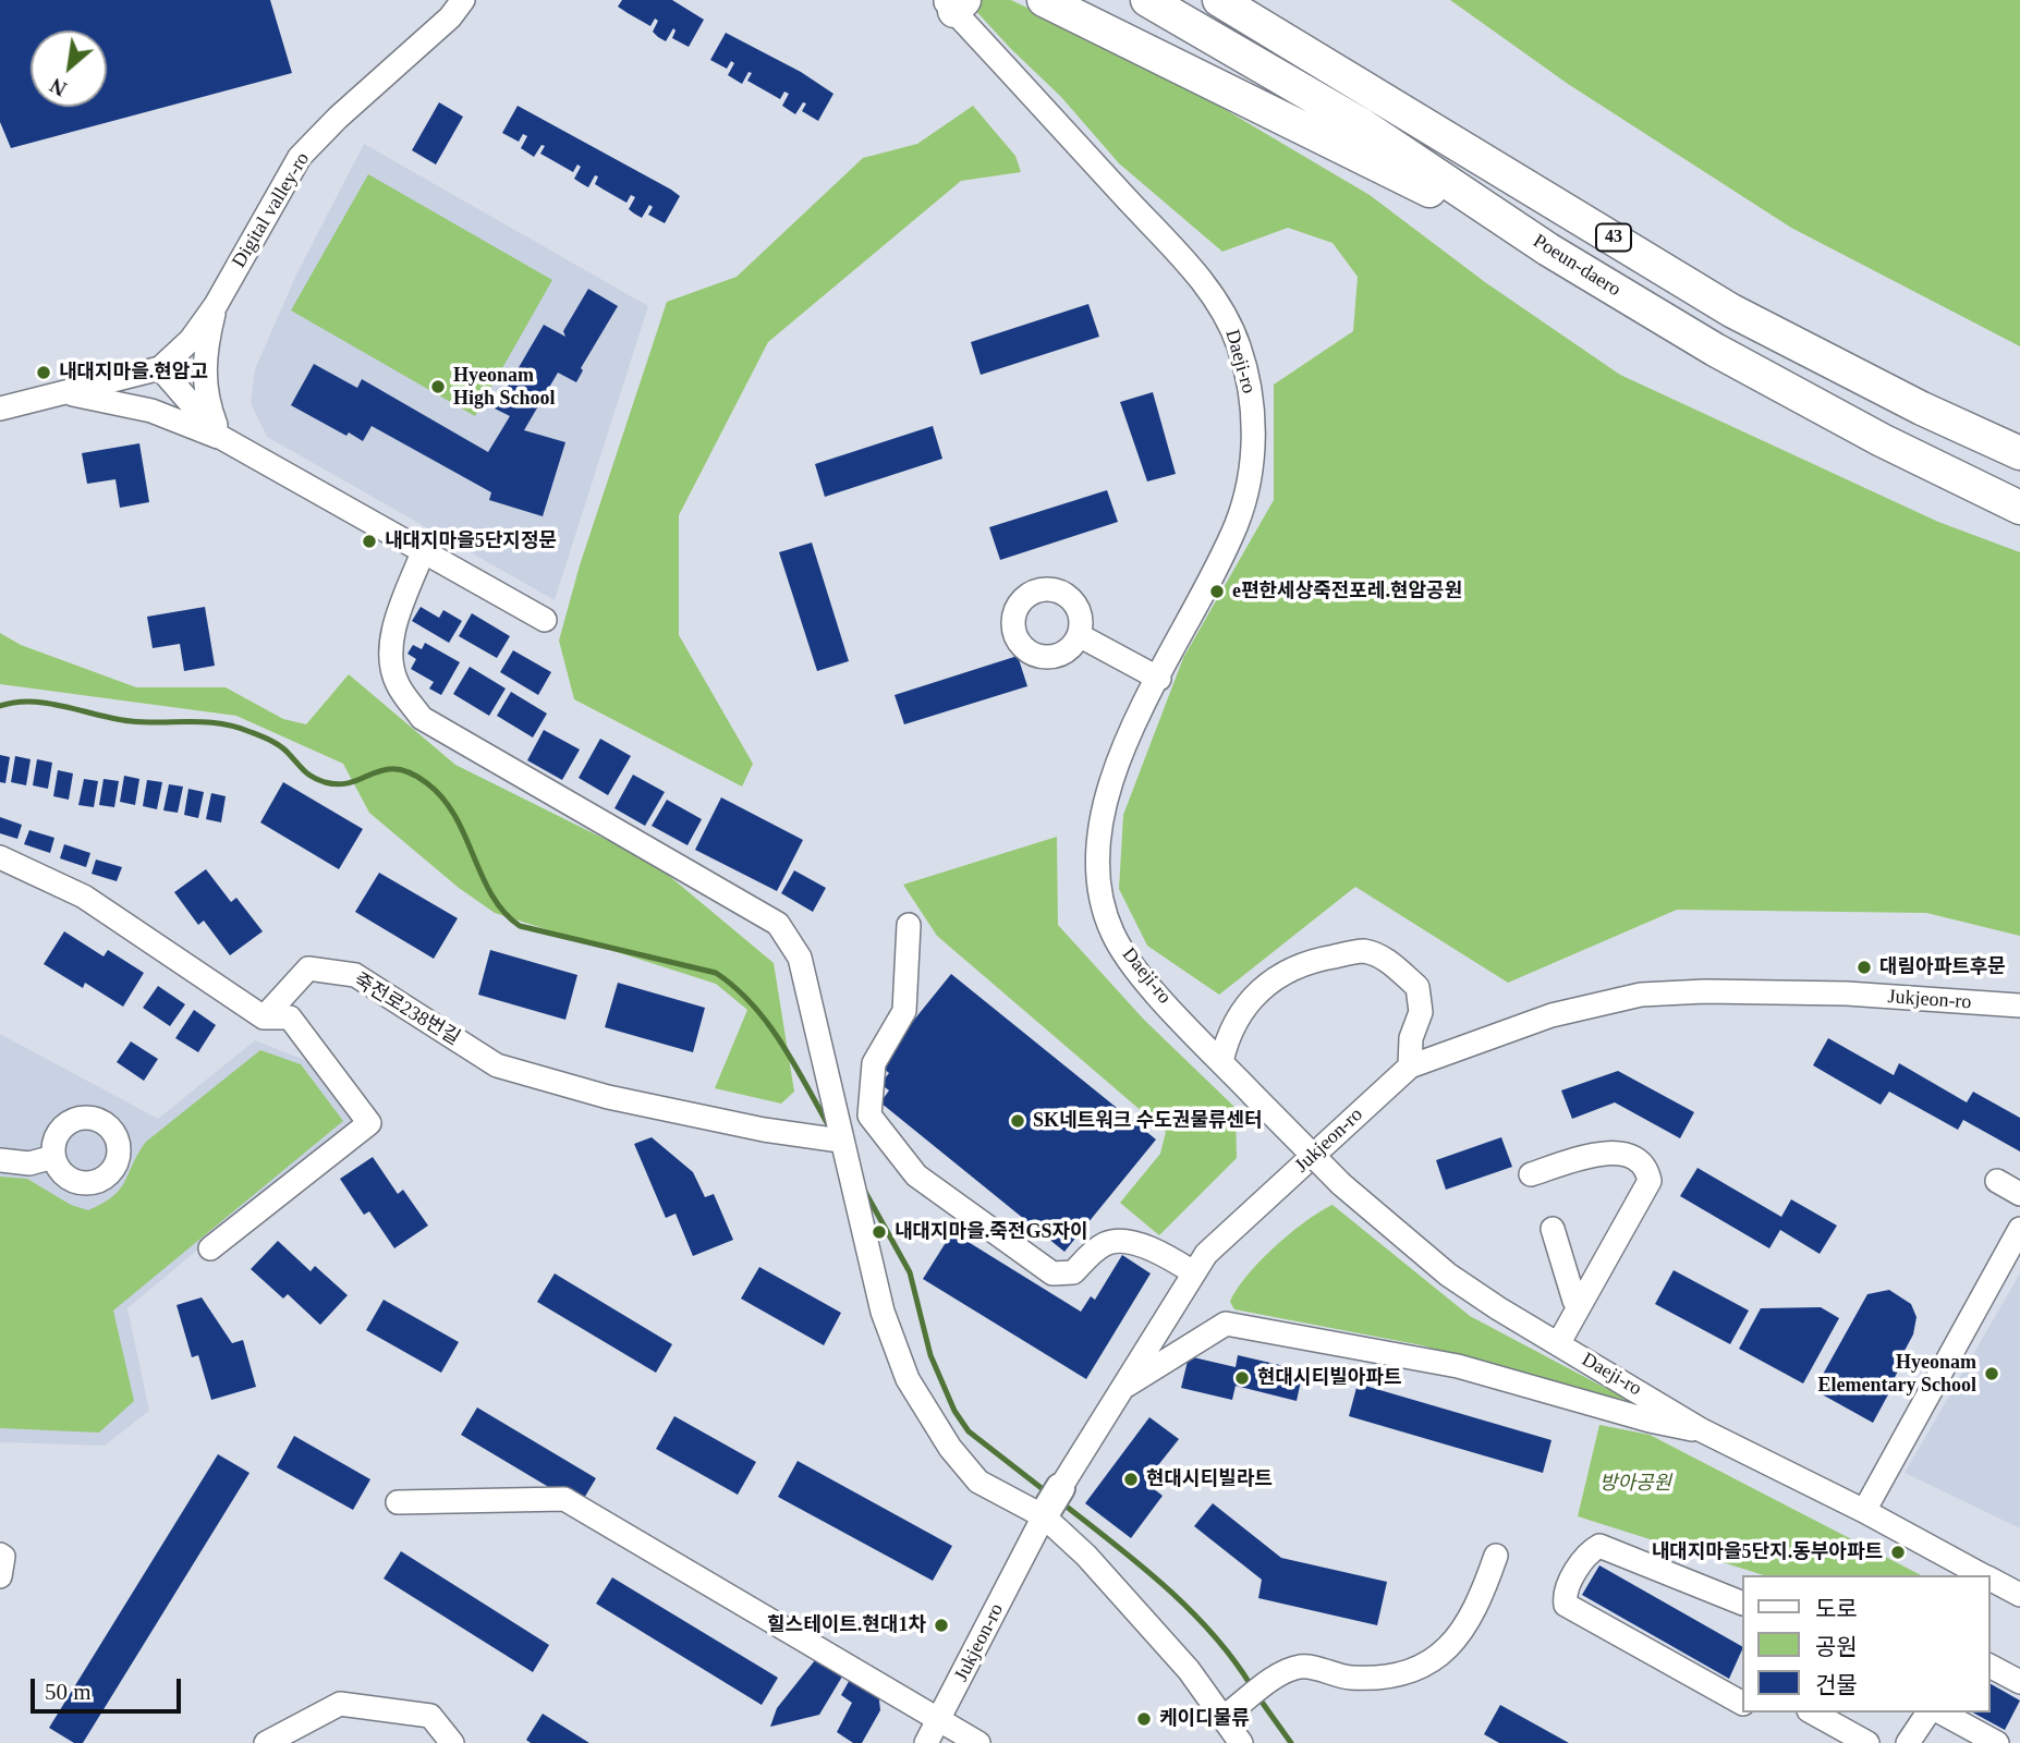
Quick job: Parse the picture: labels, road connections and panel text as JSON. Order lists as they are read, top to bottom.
{
  "streets": {
    "highway": ["43", "Poeun-daero"],
    "street": [
      "Digital valley-ro",
      "Daeji-ro",
      "Jukjeon-ro",
      "죽전로238번길"
    ]
  },
  "parks": ["방아공원"],
  "places": [
    "내대지마을.현암고",
    "Hyeonam High School",
    "내대지마을5단지정문",
    "e편한세상죽전포레.현암공원",
    "대림아파트후문",
    "SK네트워크 수도권물류센터",
    "내대지마을.죽전GS자이",
    "Hyeonam Elementary School",
    "현대시티빌아파트",
    "현대시티빌라트",
    "내대지마을5단지.동부아파트",
    "힐스테이트.현대1차",
    "케이디물류"
  ],
  "legend": ["도로", "공원", "건물"],
  "scale_bar": "50 m",
  "north": "bottom left"
}
